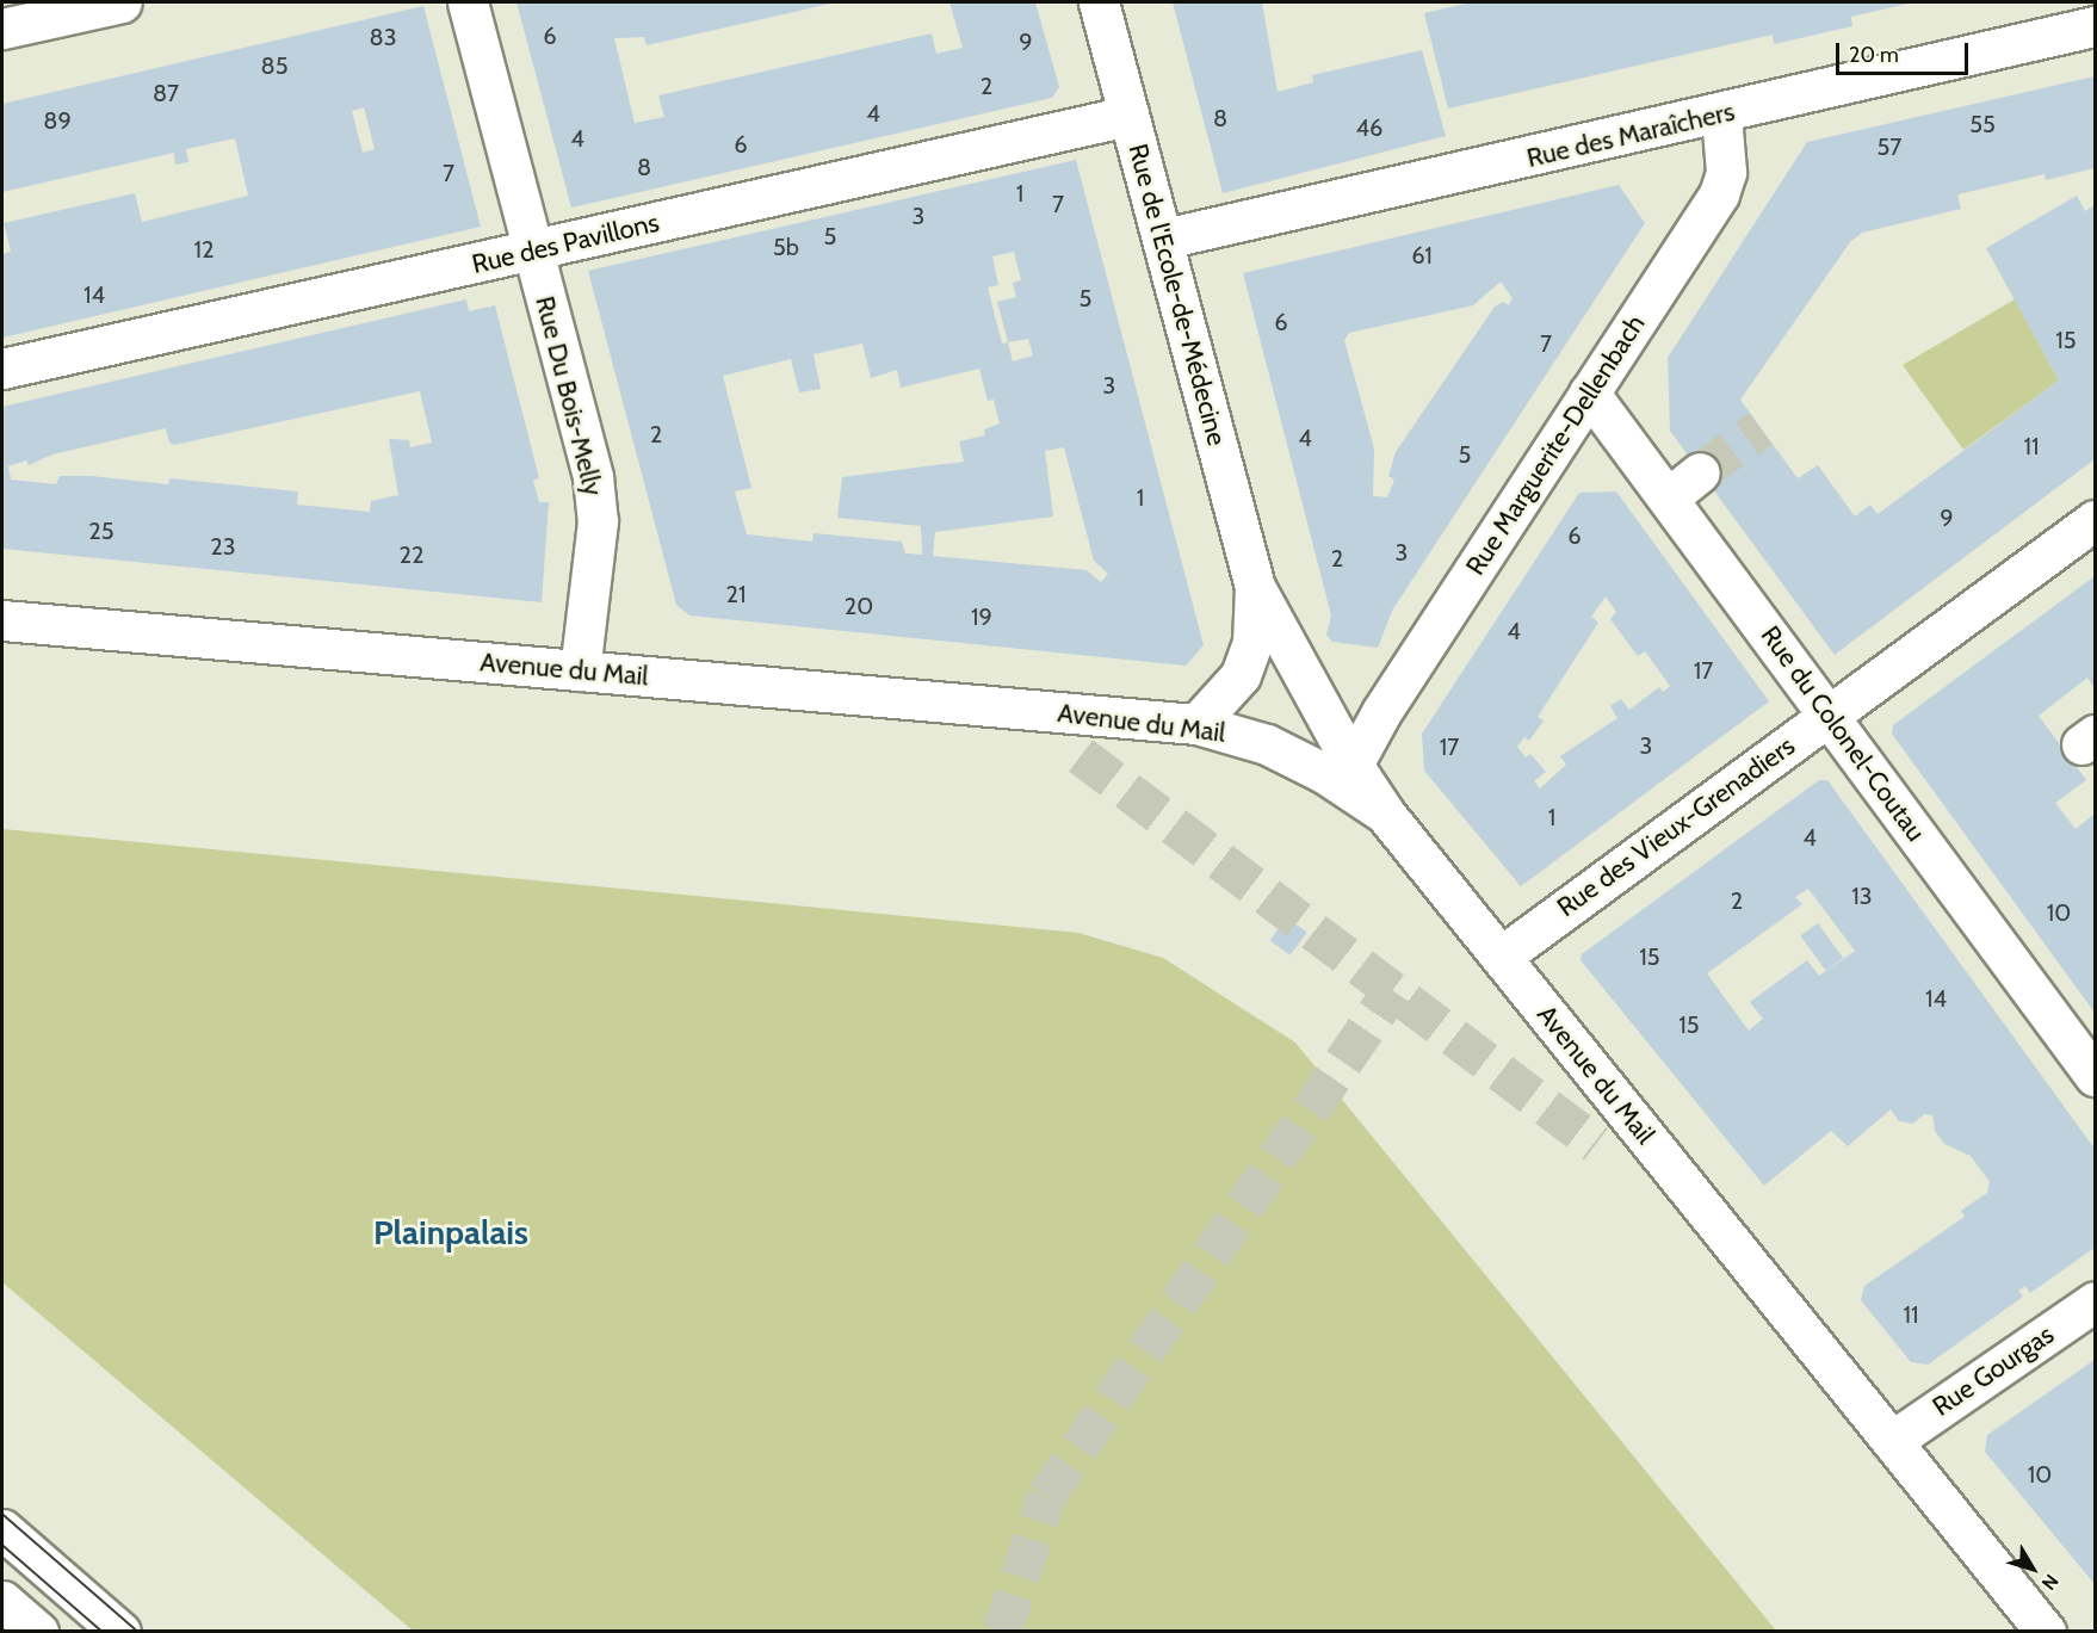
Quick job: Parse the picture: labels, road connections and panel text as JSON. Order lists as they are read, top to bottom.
{
  "streets": {
    "street": [
      "Rue des Maraîchers",
      "Rue des Pavillons",
      "Rue de l'Ecole-de-Médecine",
      "Rue Du Bois-Melly",
      "Rue Marguerite-Dellenbach",
      "Avenue du Mail",
      "Rue du Colonel-Coutau",
      "Rue des Vieux-Grenadiers",
      "Rue Gourgas"
    ]
  },
  "crossings": [
    ["Rue des Maraîchers", "Rue de l'Ecole-de-Médecine"],
    ["Rue des Maraîchers", "Rue Marguerite-Dellenbach"],
    ["Rue des Pavillons", "Rue de l'Ecole-de-Médecine"],
    ["Rue des Pavillons", "Rue Du Bois-Melly"],
    ["Rue Du Bois-Melly", "Avenue du Mail"],
    ["Rue Marguerite-Dellenbach", "Rue du Colonel-Coutau"],
    ["Avenue du Mail", "Rue des Vieux-Grenadiers"],
    ["Avenue du Mail", "Rue Gourgas"],
    ["Rue du Colonel-Coutau", "Rue des Vieux-Grenadiers"]
  ],
  "districts": ["Plainpalais"],
  "house_numbers": [
    "6",
    "83",
    "9",
    "85",
    "2",
    "87",
    "4",
    "8",
    "89",
    "55",
    "46",
    "4",
    "6",
    "57",
    "8",
    "7",
    "1",
    "7",
    "3",
    "5",
    "5b",
    "12",
    "61",
    "14",
    "5",
    "6",
    "15",
    "7",
    "3",
    "2",
    "4",
    "11",
    "5",
    "1",
    "9",
    "25",
    "6",
    "23",
    "3",
    "22",
    "2",
    "21",
    "20",
    "19",
    "4",
    "17",
    "3",
    "17",
    "1",
    "4",
    "13",
    "2",
    "10",
    "15",
    "14",
    "15",
    "11",
    "10"
  ],
  "scale_bar": "20 m",
  "north": "bottom right"
}
